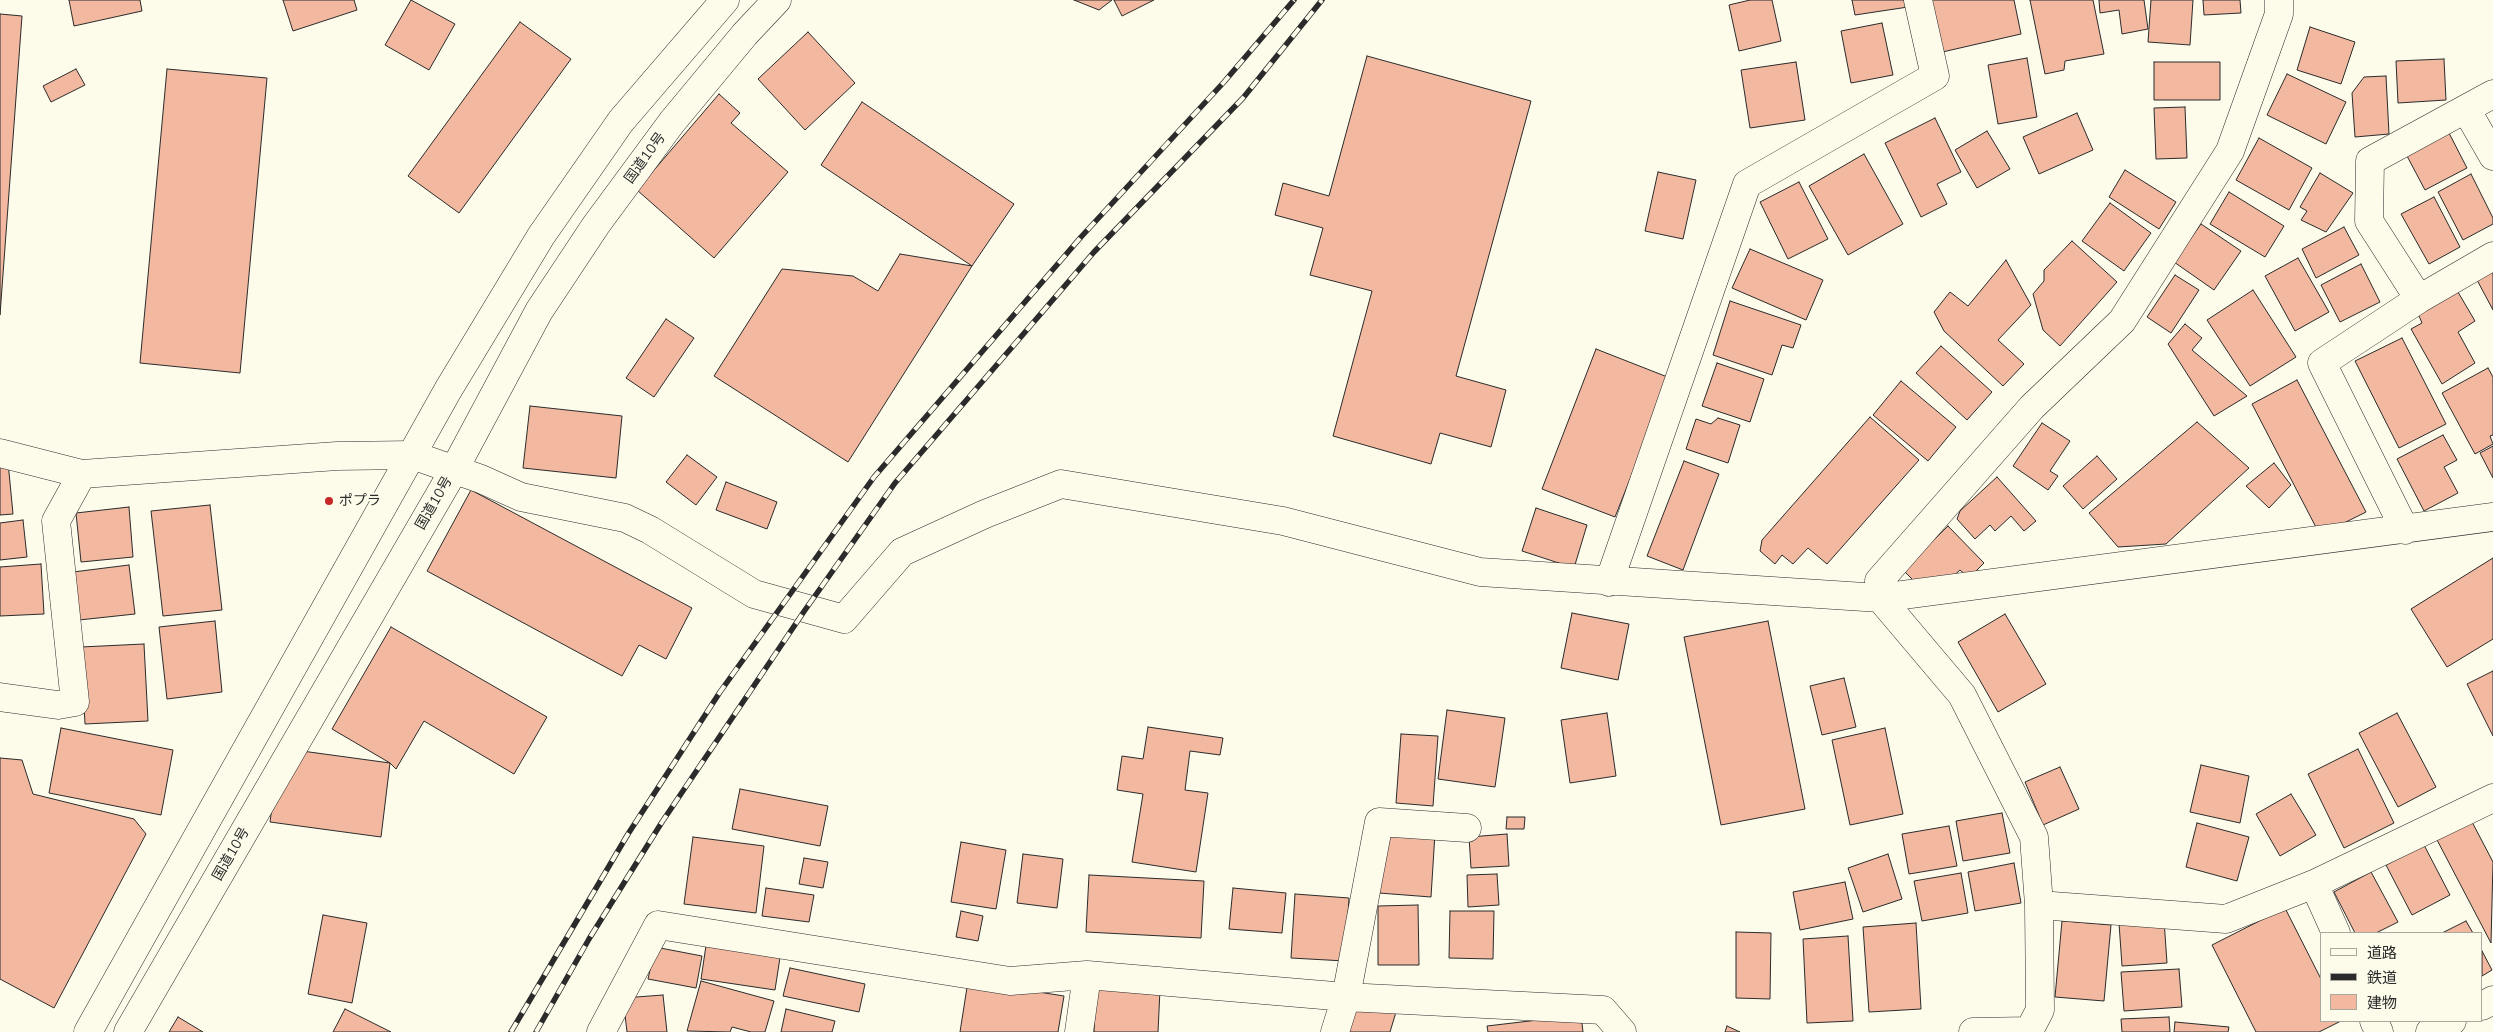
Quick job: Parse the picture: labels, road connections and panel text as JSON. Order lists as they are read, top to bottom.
{
  "streets": {
    "main road": ["国道10号"]
  },
  "places": ["ポプラ"],
  "legend": ["道路", "鉄道", "建物"]
}
